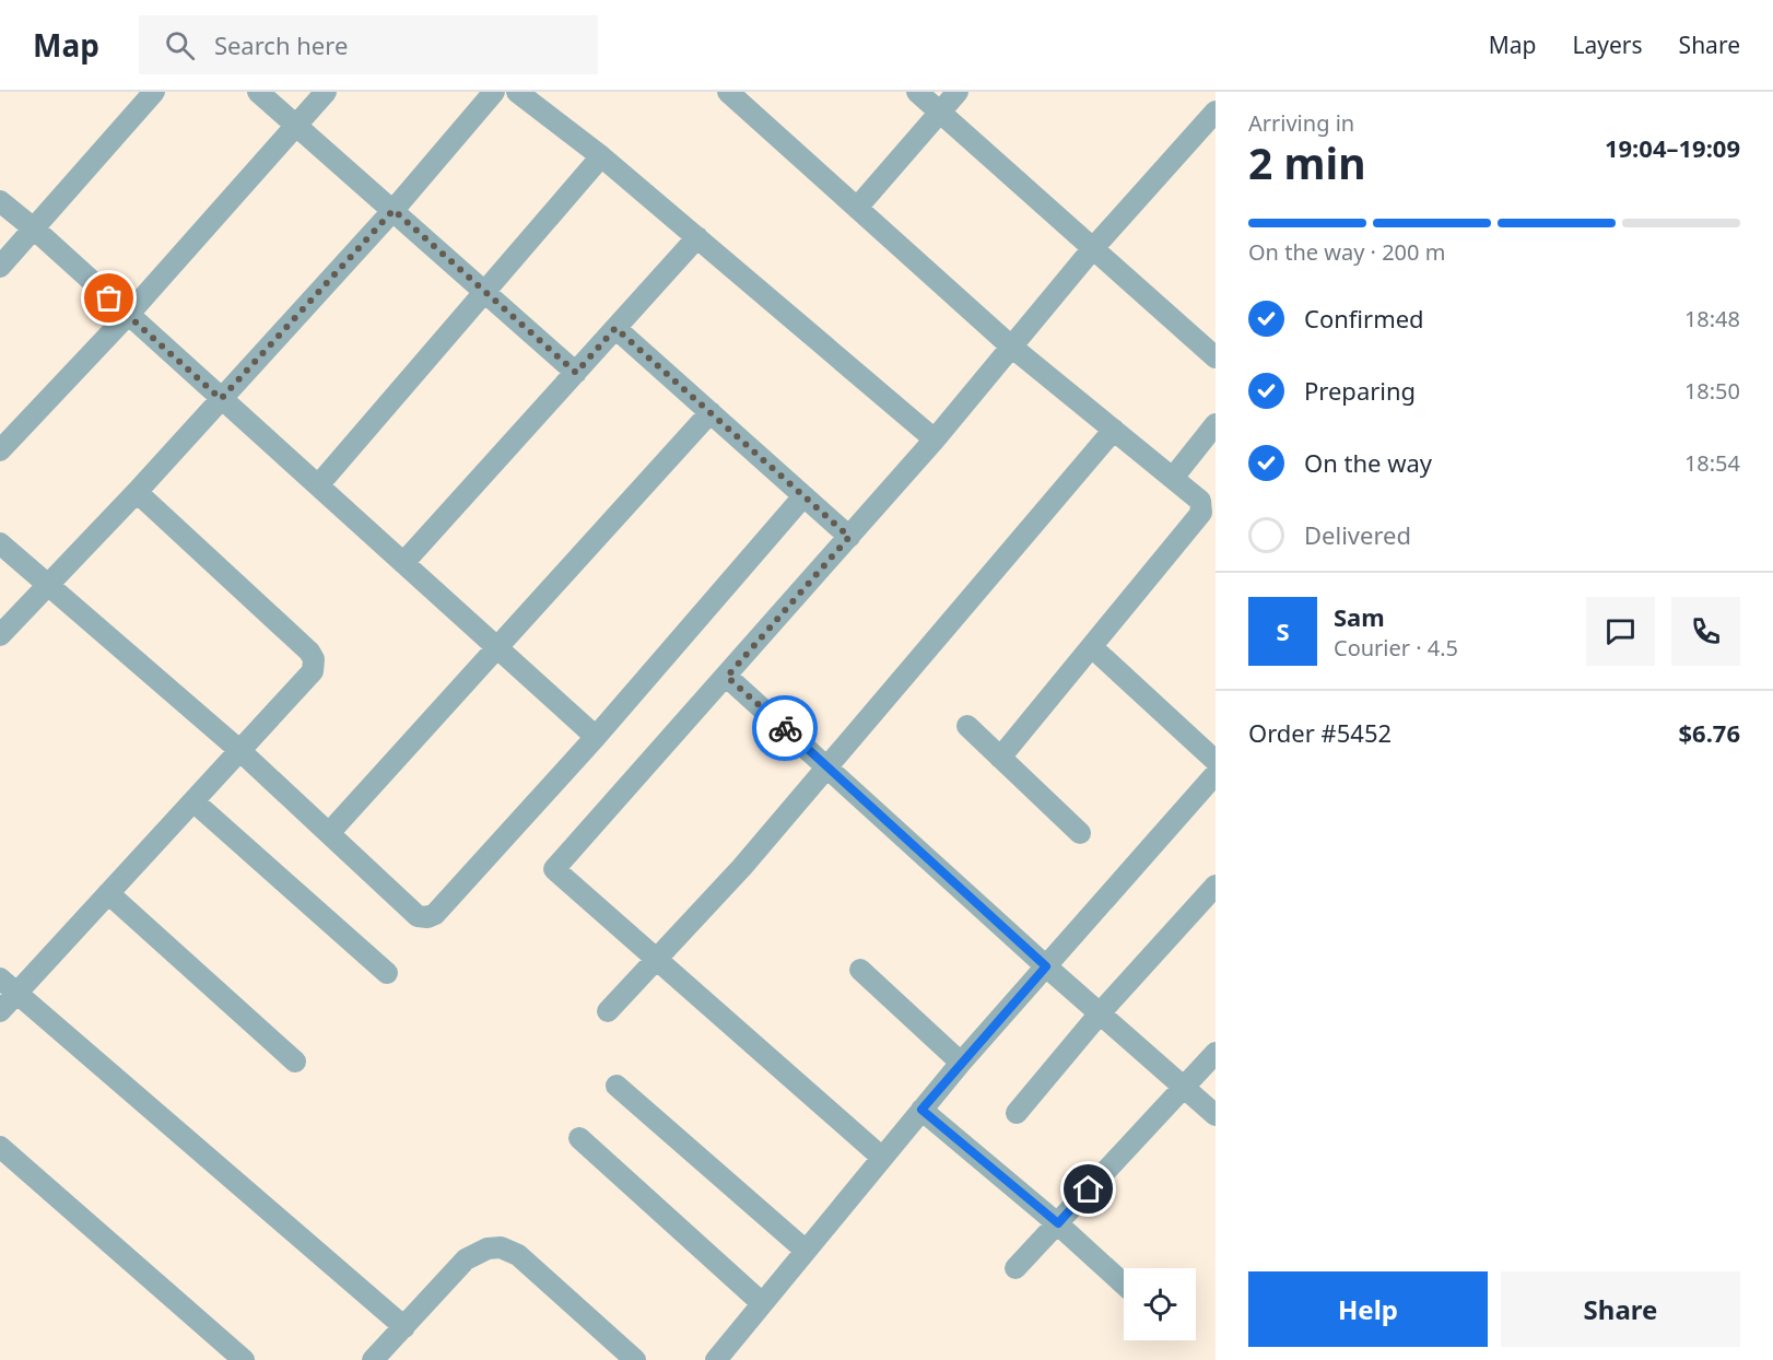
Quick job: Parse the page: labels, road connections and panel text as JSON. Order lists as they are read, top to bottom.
{
  "page": {
    "header": "Map",
    "search": "Search here",
    "nav": ["Map", "Layers", "Share"],
    "heading": ["2 min", "Arriving in", "19:04–19:09"],
    "panel": [
      "Sam",
      "Courier · 4.5",
      "Order #5452",
      "$6.76"
    ],
    "bar": "On the way · 200 m",
    "list": [
      ["Confirmed", "18:48"],
      ["Preparing", "18:50"],
      ["On the way", "18:54"],
      "Delivered"
    ],
    "round": "S",
    "buttons": ["Help", "Share"]
  }
}
